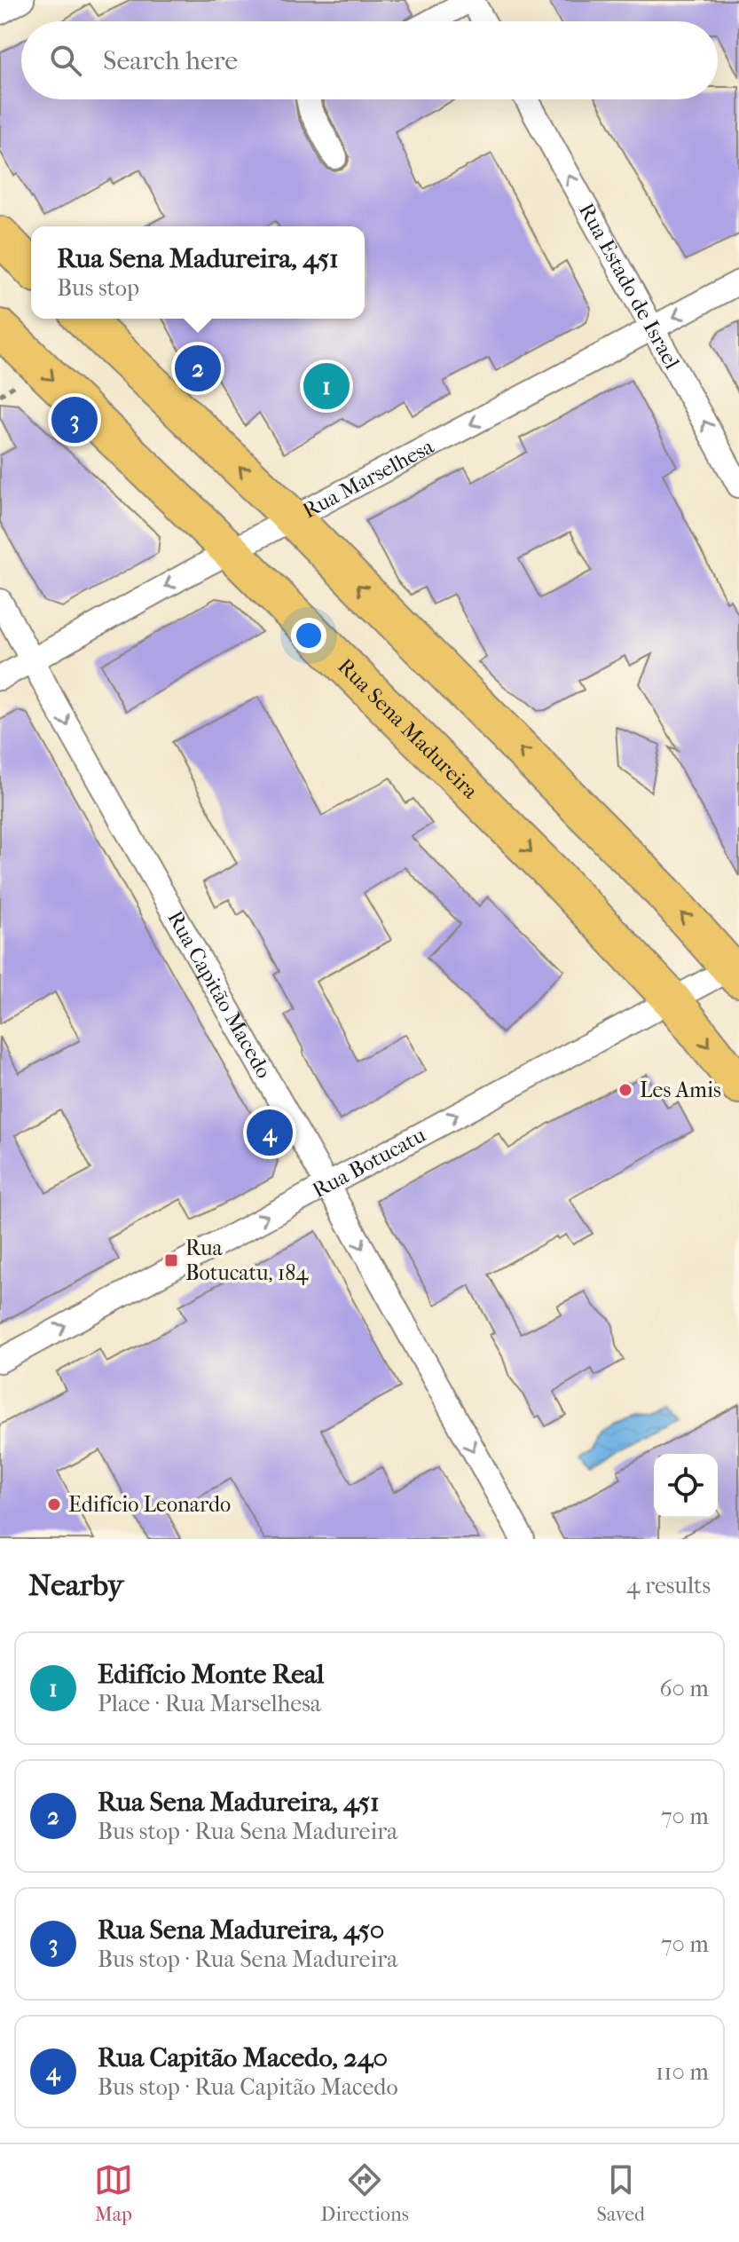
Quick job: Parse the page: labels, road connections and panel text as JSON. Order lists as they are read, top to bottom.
{
  "streets": {
    "main road": ["Rua Sena Madureira"],
    "street": [
      "Rua Estado de Israel",
      "Rua Marselhesa",
      "Rua Capitão Macedo",
      "Rua Botucatu"
    ]
  },
  "crossings": [
    ["Rua Estado de Israel", "Rua Marselhesa"],
    ["Rua Marselhesa", "Rua Sena Madureira"],
    ["Rua Marselhesa", "Rua Capitão Macedo"],
    ["Rua Sena Madureira", "Rua Botucatu"],
    ["Rua Capitão Macedo", "Rua Botucatu"]
  ],
  "one_way": [
    "Rua Estado de Israel",
    "Rua Marselhesa",
    "Rua Capitão Macedo",
    "Rua Botucatu"
  ],
  "places": {
    "other": ["Les Amis", "Edifício Leonardo"],
    "transit": ["Rua Botucatu, 184"]
  },
  "page": {
    "search": "Search here",
    "popup": ["Rua Sena Madureira, 451", "Bus stop"],
    "pins": [
      "2",
      "1",
      "3",
      "4"
    ],
    "heading": ["Nearby", "4 results"],
    "list": [
      {
        "mark": "1",
        "name": "Edifício Monte Real",
        "note": "Place · Rua Marselhesa",
        "value": "60 m"
      },
      {
        "mark": "2",
        "name": "Rua Sena Madureira, 451",
        "note": "Bus stop · Rua Sena Madureira",
        "value": "70 m"
      },
      {
        "mark": "3",
        "name": "Rua Sena Madureira, 450",
        "note": "Bus stop · Rua Sena Madureira",
        "value": "70 m"
      },
      {
        "mark": "4",
        "name": "Rua Capitão Macedo, 240",
        "note": "Bus stop · Rua Capitão Macedo",
        "value": "110 m"
      }
    ],
    "nav": ["Map", "Directions", "Saved"]
  }
}
